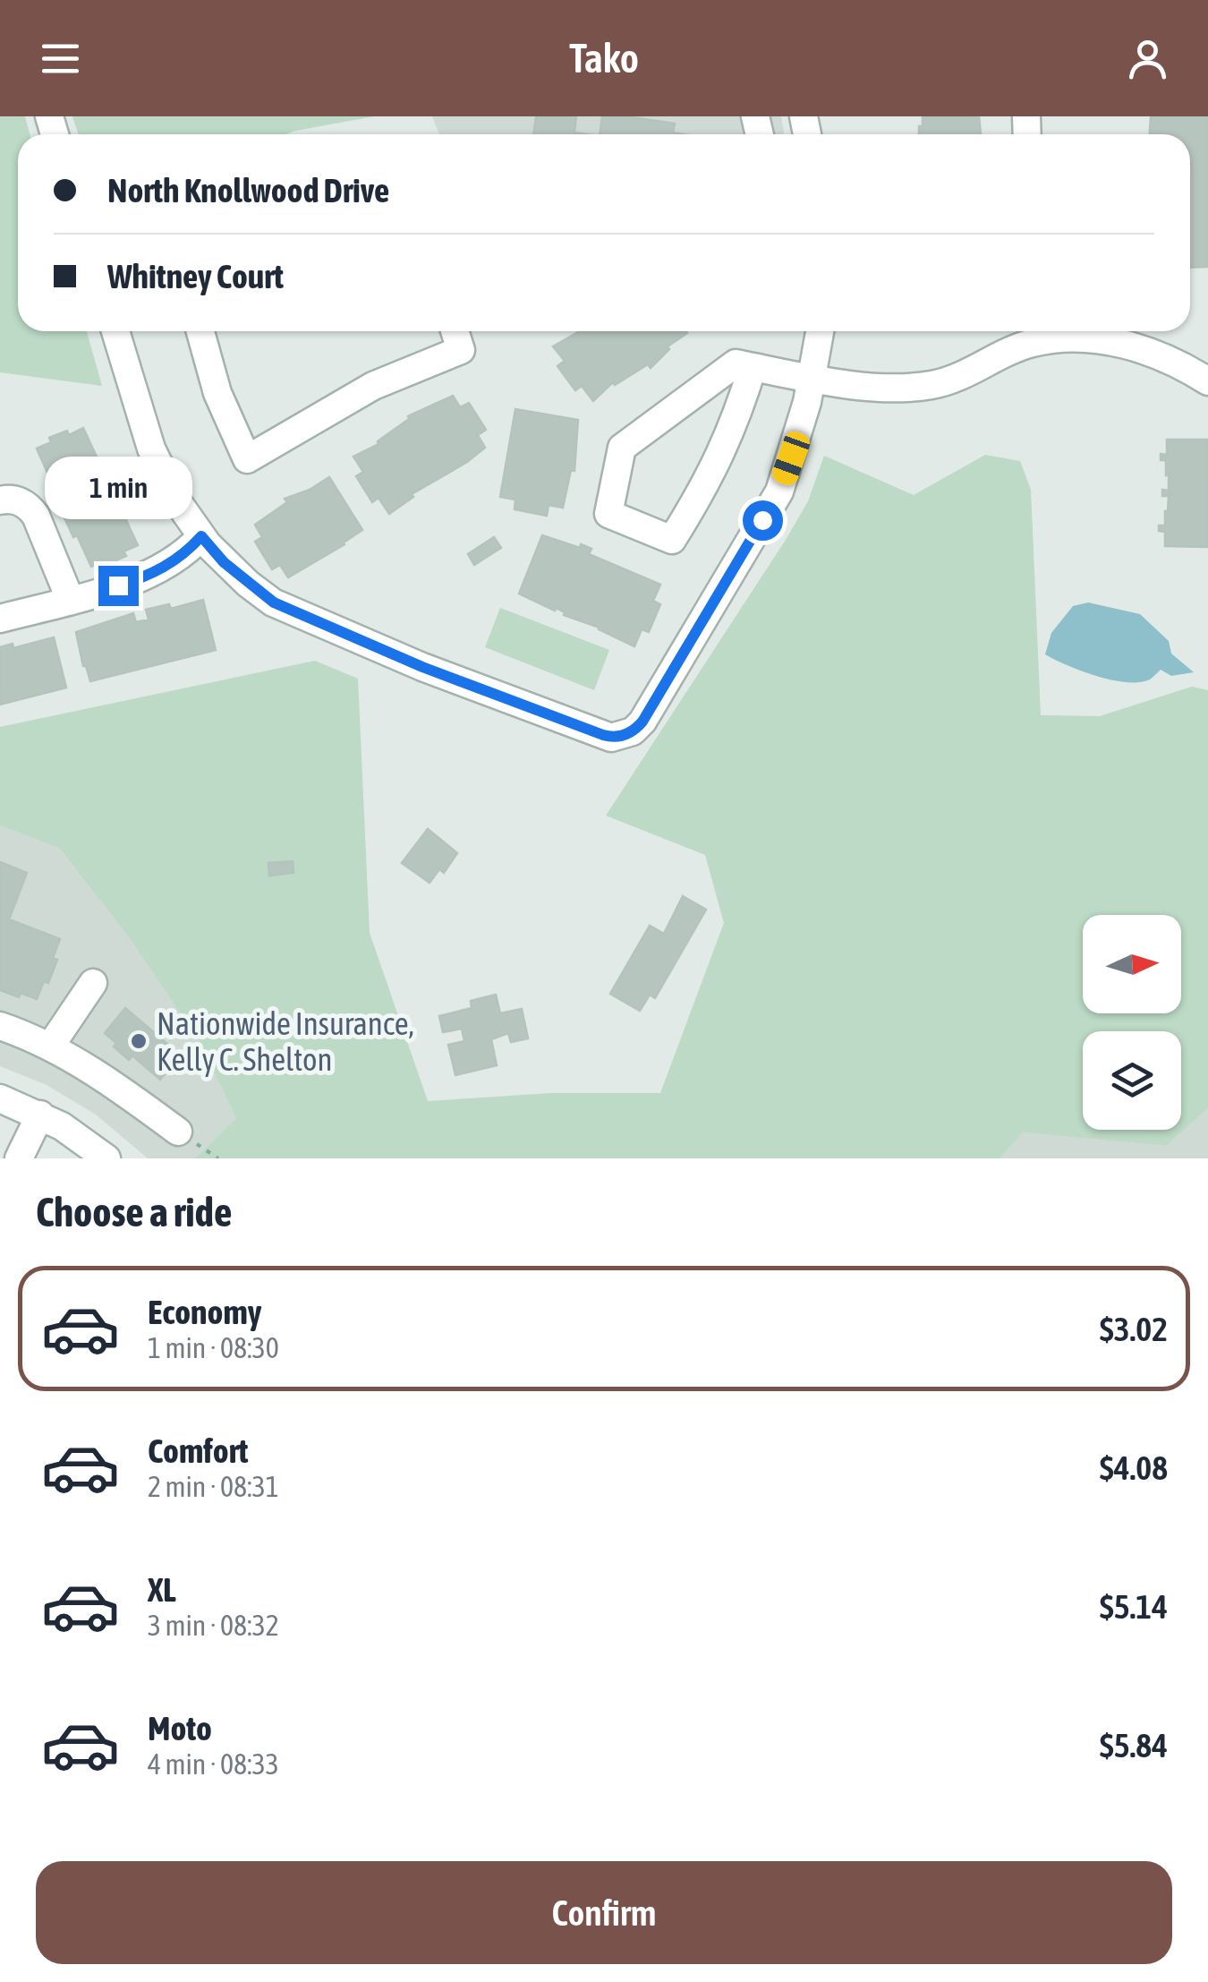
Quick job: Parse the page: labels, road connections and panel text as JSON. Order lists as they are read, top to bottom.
{
  "places": ["Nationwide Insurance, Kelly C. Shelton"],
  "north": "right",
  "page": {
    "header": "Tako",
    "banner": ["North Knollwood Drive", "Whitney Court"],
    "bubble": "1 min",
    "heading": "Choose a ride",
    "list": [
      {
        "name": "Economy",
        "note": "1 min · 08:30",
        "value": "$3.02"
      },
      {
        "name": "Comfort",
        "note": "2 min · 08:31",
        "value": "$4.08"
      },
      {
        "name": "XL",
        "note": "3 min · 08:32",
        "value": "$5.14"
      },
      {
        "name": "Moto",
        "note": "4 min · 08:33",
        "value": "$5.84"
      }
    ],
    "buttons": "Confirm"
  }
}
